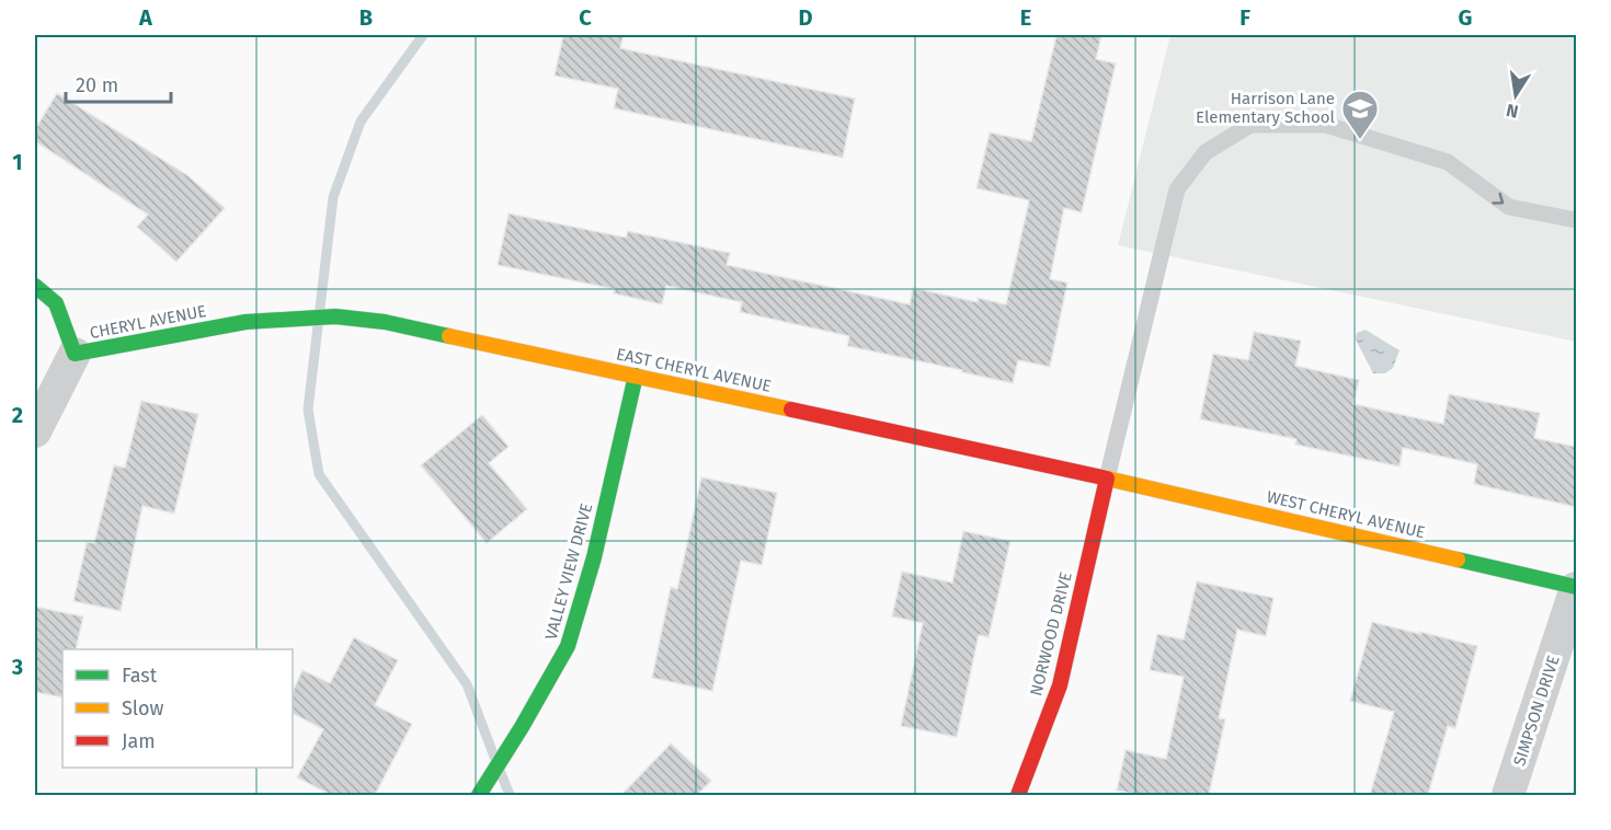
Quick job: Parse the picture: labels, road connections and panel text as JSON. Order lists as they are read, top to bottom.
{
  "streets": {
    "street": [
      "CHERYL AVENUE",
      "EAST CHERYL AVENUE",
      "WEST CHERYL AVENUE",
      "VALLEY VIEW DRIVE",
      "NORWOOD DRIVE",
      "SIMPSON DRIVE"
    ]
  },
  "crossings": [
    ["CHERYL AVENUE", "EAST CHERYL AVENUE"],
    ["EAST CHERYL AVENUE", "WEST CHERYL AVENUE"],
    ["EAST CHERYL AVENUE", "VALLEY VIEW DRIVE"],
    ["EAST CHERYL AVENUE", "NORWOOD DRIVE"],
    ["WEST CHERYL AVENUE", "NORWOOD DRIVE"],
    ["WEST CHERYL AVENUE", "SIMPSON DRIVE"]
  ],
  "places": {
    "school or university": ["Harrison Lane Elementary School"]
  },
  "legend": ["Fast", "Slow", "Jam"],
  "scale_bar": "20 m",
  "north": "bottom",
  "grid": {
    "columns": [
      "A",
      "B",
      "C",
      "D",
      "E",
      "F",
      "G"
    ],
    "rows": ["1", "2", "3"]
  }
}
